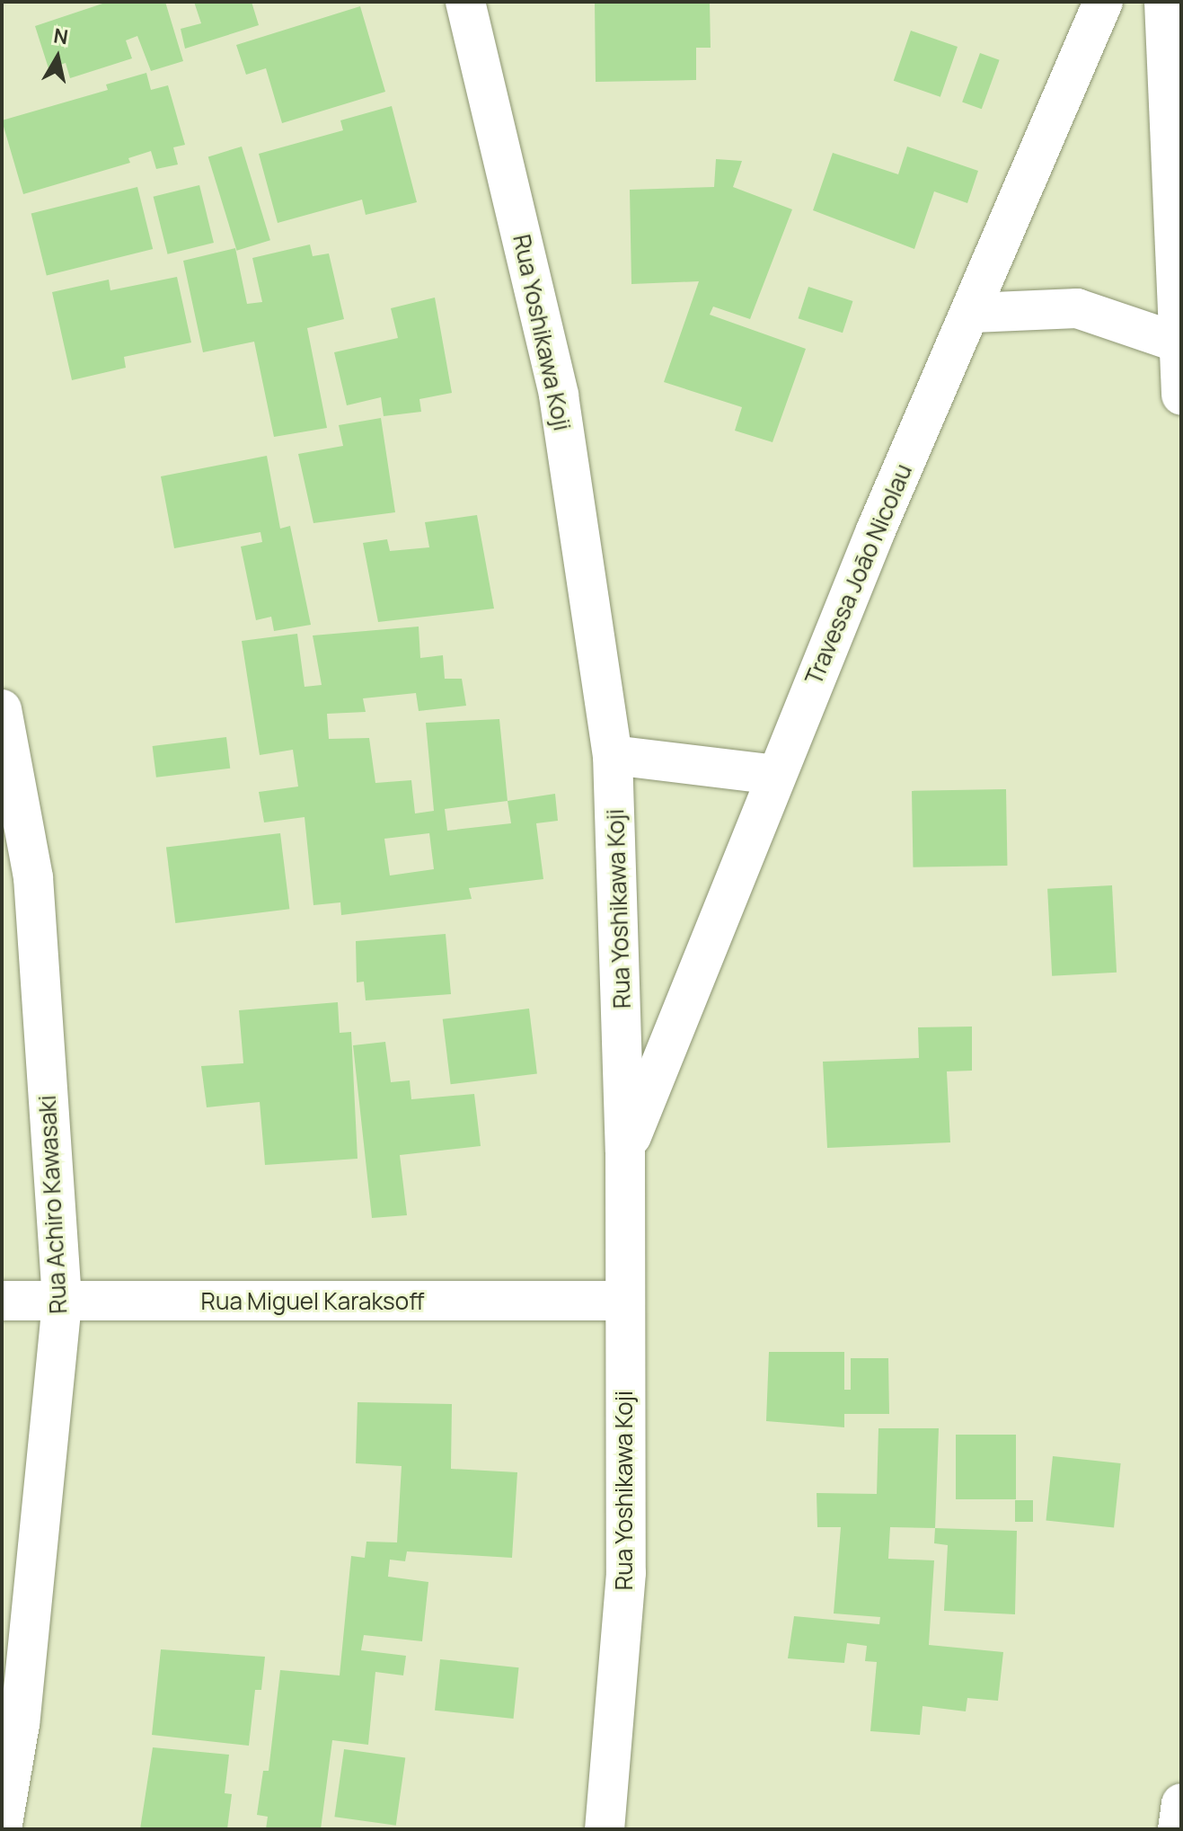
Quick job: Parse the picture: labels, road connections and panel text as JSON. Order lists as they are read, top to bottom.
{
  "streets": {
    "street": [
      "Rua Yoshikawa Koji",
      "Travessa João Nicolau",
      "Rua Achiro Kawasaki",
      "Rua Miguel Karaksoff"
    ]
  },
  "crossings": [
    ["Rua Yoshikawa Koji", "Travessa João Nicolau"],
    ["Rua Yoshikawa Koji", "Rua Miguel Karaksoff"],
    ["Rua Achiro Kawasaki", "Rua Miguel Karaksoff"]
  ],
  "north": "top"
}
